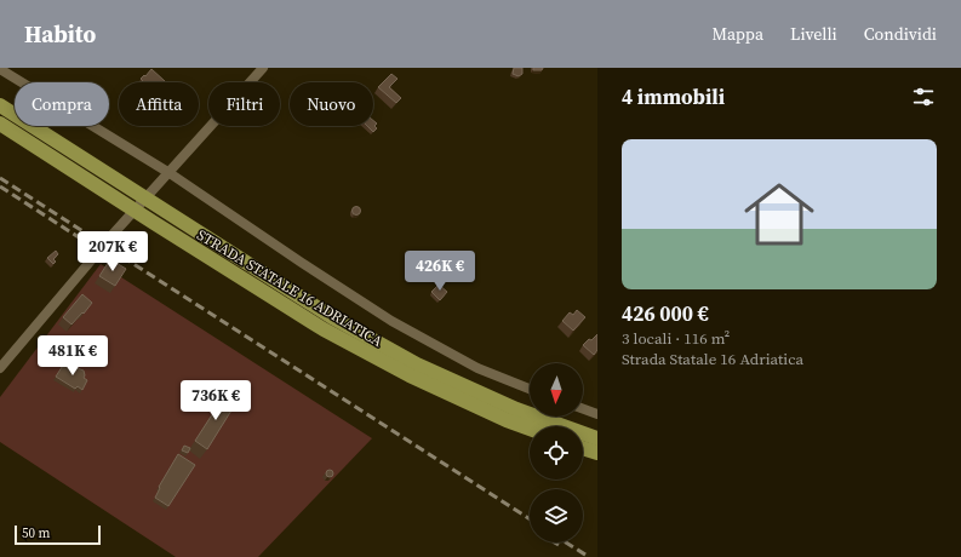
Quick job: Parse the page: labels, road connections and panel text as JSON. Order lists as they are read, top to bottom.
{
  "streets": {
    "highway": ["STRADA STATALE 16 ADRIATICA"]
  },
  "scale_bar": "50 m",
  "north": "bottom",
  "page": {
    "header": "Habito",
    "nav": ["Mappa", "Livelli", "Condividi"],
    "heading": "4 immobili",
    "chip": [
      "Compra",
      "Affitta",
      "Filtri",
      "Nuovo"
    ],
    "list": [
      {
        "name": "426 000 €",
        "note": "3 locali · 116 m² · Strada Statale 16 Adriatica"
      }
    ],
    "price": [
      "207K €",
      "426K €",
      "481K €",
      "736K €"
    ],
    "scale": "50 m"
  }
}
